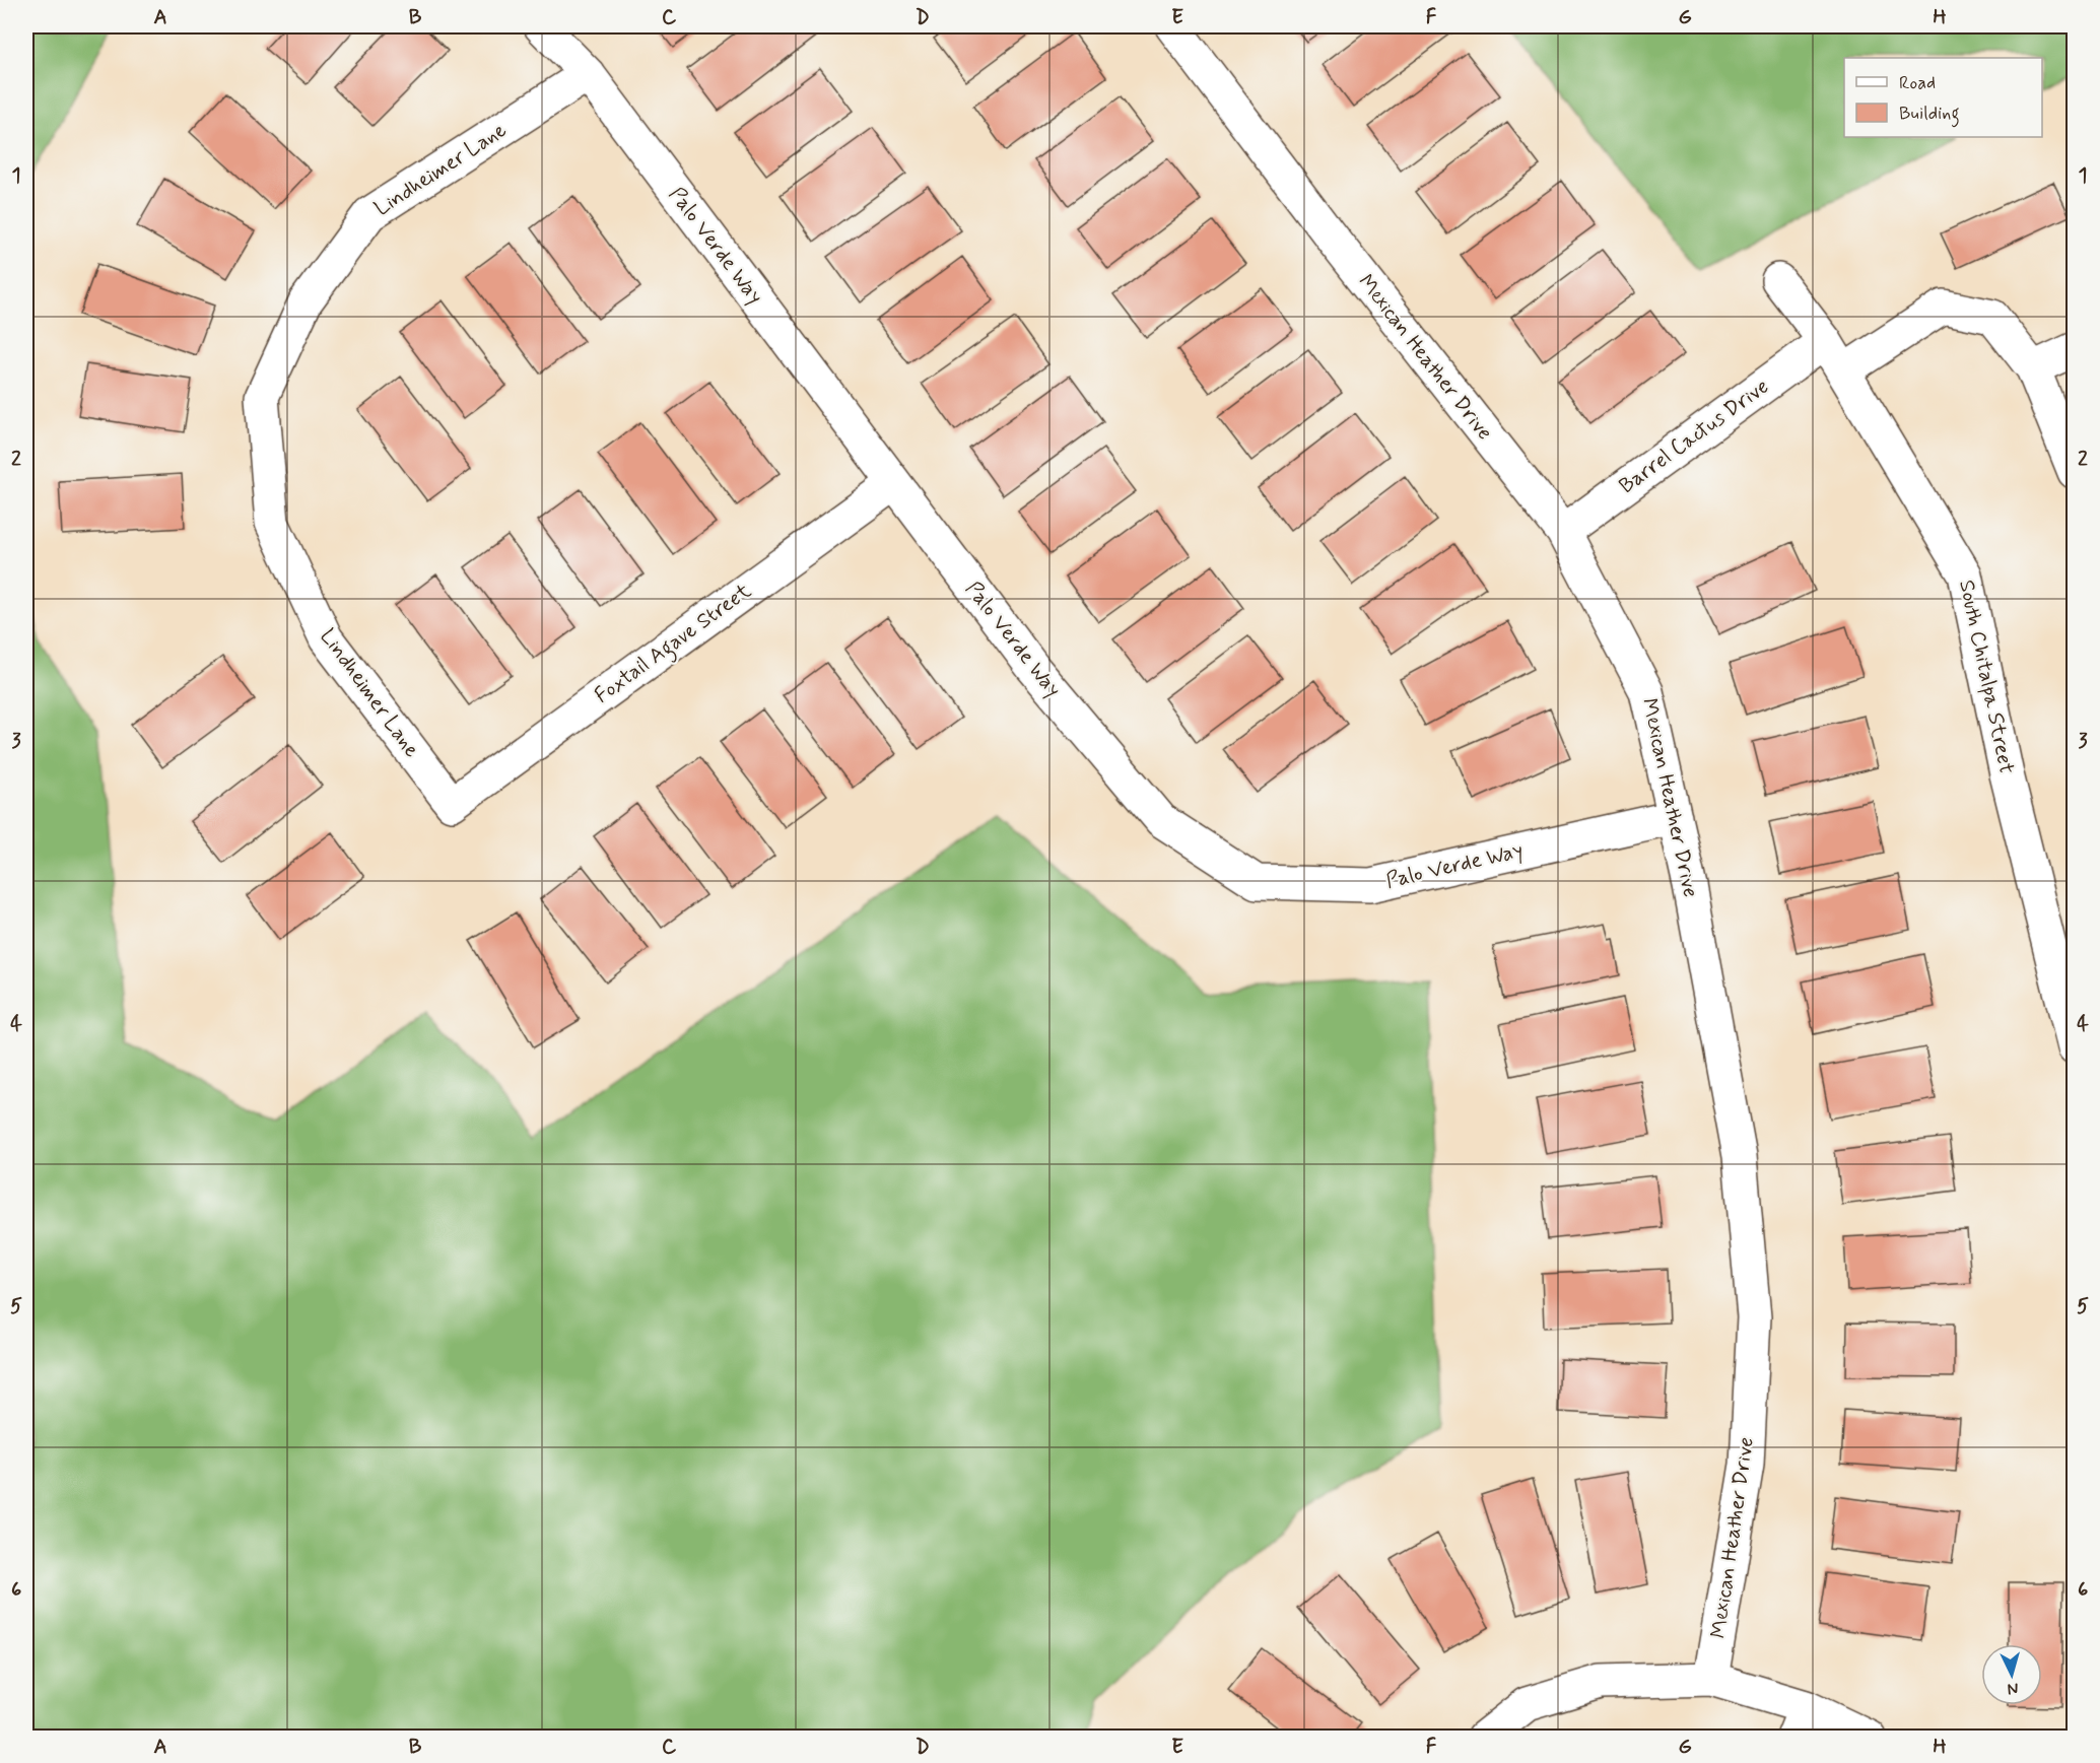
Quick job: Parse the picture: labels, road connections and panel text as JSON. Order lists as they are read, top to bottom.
{
  "streets": {
    "street": [
      "Lindheimer Lane",
      "Palo Verde Way",
      "Mexican Heather Drive",
      "Barrel Cactus Drive",
      "Foxtail Agave Street",
      "South Chitalpa Street"
    ]
  },
  "crossings": [
    ["Lindheimer Lane", "Palo Verde Way"],
    ["Lindheimer Lane", "Foxtail Agave Street"],
    ["Palo Verde Way", "Mexican Heather Drive"],
    ["Palo Verde Way", "Foxtail Agave Street"],
    ["Mexican Heather Drive", "Barrel Cactus Drive"],
    ["Barrel Cactus Drive", "South Chitalpa Street"]
  ],
  "legend": ["Road", "Building"],
  "north": "bottom",
  "grid": {
    "columns": [
      "A",
      "B",
      "C",
      "D",
      "E",
      "F",
      "G",
      "H"
    ],
    "rows": [
      "1",
      "2",
      "3",
      "4",
      "5",
      "6"
    ]
  }
}
